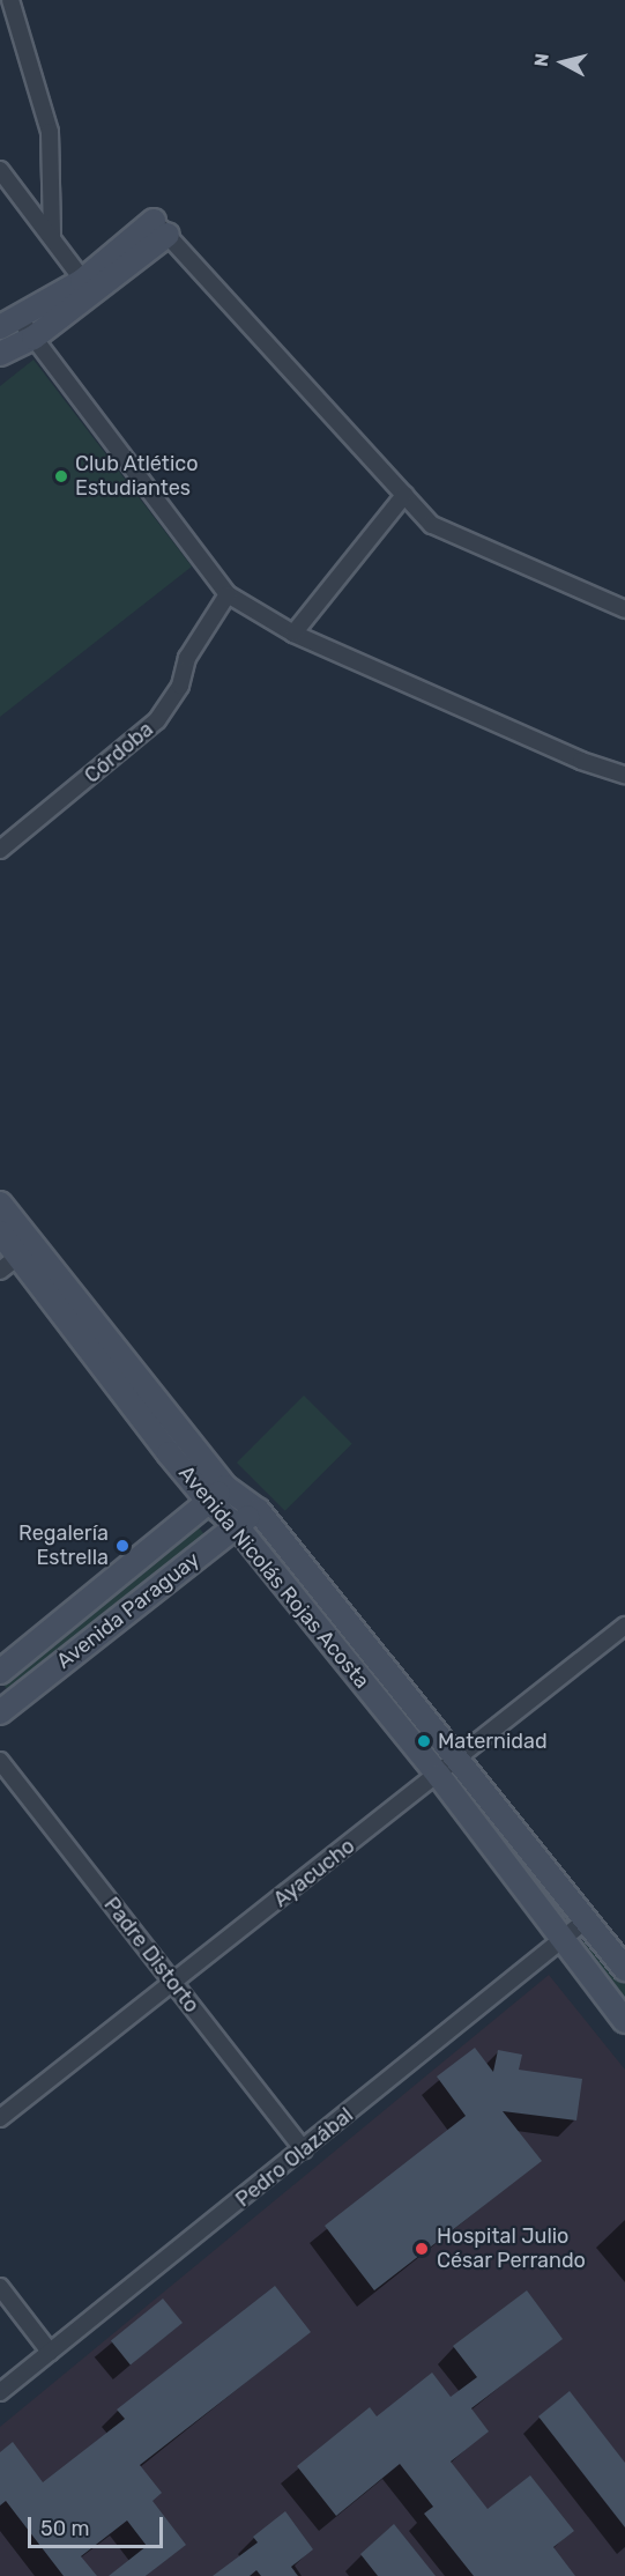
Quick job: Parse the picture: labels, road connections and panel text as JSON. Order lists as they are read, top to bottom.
{
  "streets": {
    "main road": ["Avenida Nicolás Rojas Acosta", "Avenida Paraguay"],
    "street": [
      "Córdoba",
      "Ayacucho",
      "Padre Distorto",
      "Pedro Olazábal"
    ]
  },
  "crossings": [
    ["Avenida Nicolás Rojas Acosta", "Avenida Paraguay"],
    ["Avenida Nicolás Rojas Acosta", "Ayacucho"],
    ["Avenida Nicolás Rojas Acosta", "Pedro Olazábal"],
    ["Ayacucho", "Padre Distorto"],
    ["Padre Distorto", "Pedro Olazábal"]
  ],
  "places": [
    "Club Atlético Estudiantes",
    "Regalería Estrella",
    "Maternidad",
    "Hospital Julio César Perrando"
  ],
  "scale_bar": "50 m",
  "north": "left"
}
